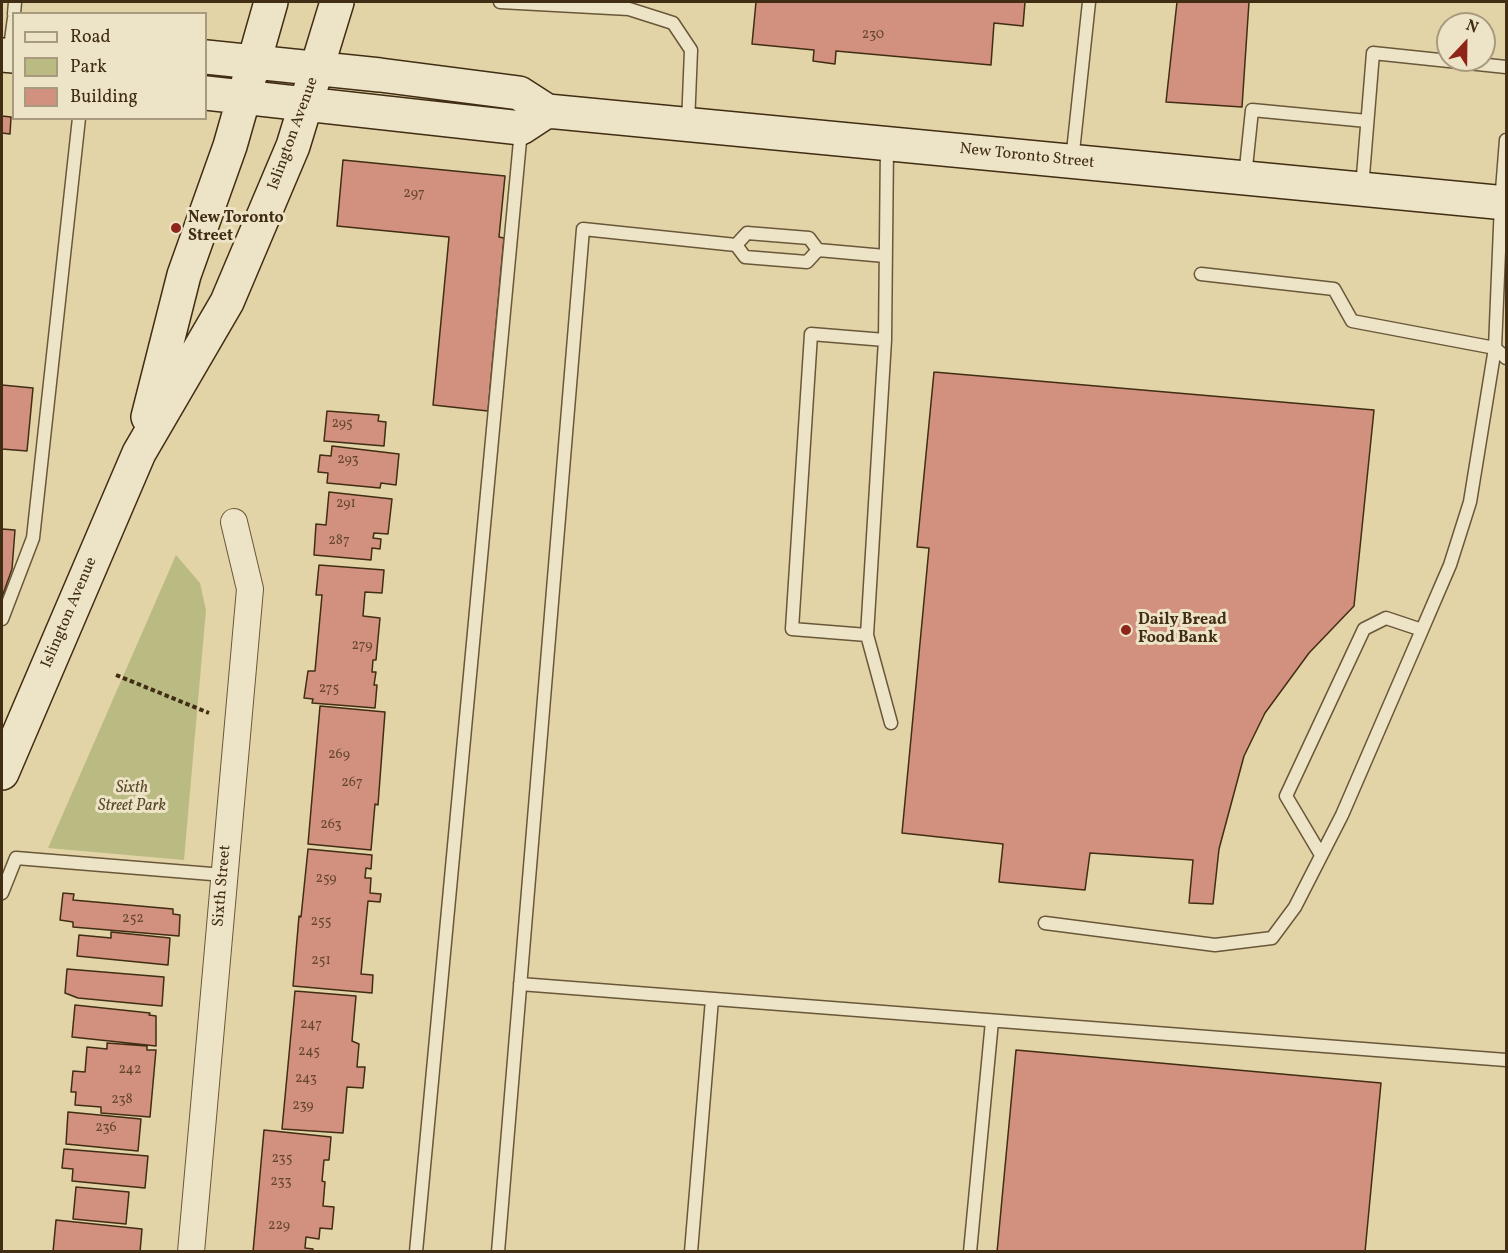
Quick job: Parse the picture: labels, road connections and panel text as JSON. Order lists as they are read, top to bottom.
{
  "streets": {
    "street": ["Islington Avenue", "New Toronto Street", "Sixth Street"]
  },
  "crossings": [
    ["Islington Avenue", "New Toronto Street"]
  ],
  "parks": ["Sixth Street Park"],
  "places": ["New Toronto Street", "Daily Bread Food Bank"],
  "house_numbers": [
    "230",
    "297",
    "295",
    "293",
    "291",
    "287",
    "279",
    "275",
    "269",
    "267",
    "263",
    "259",
    "252",
    "255",
    "251",
    "247",
    "245",
    "242",
    "243",
    "238",
    "239",
    "236",
    "235",
    "233",
    "229"
  ],
  "legend": ["Road", "Park", "Building"],
  "north": "top"
}
